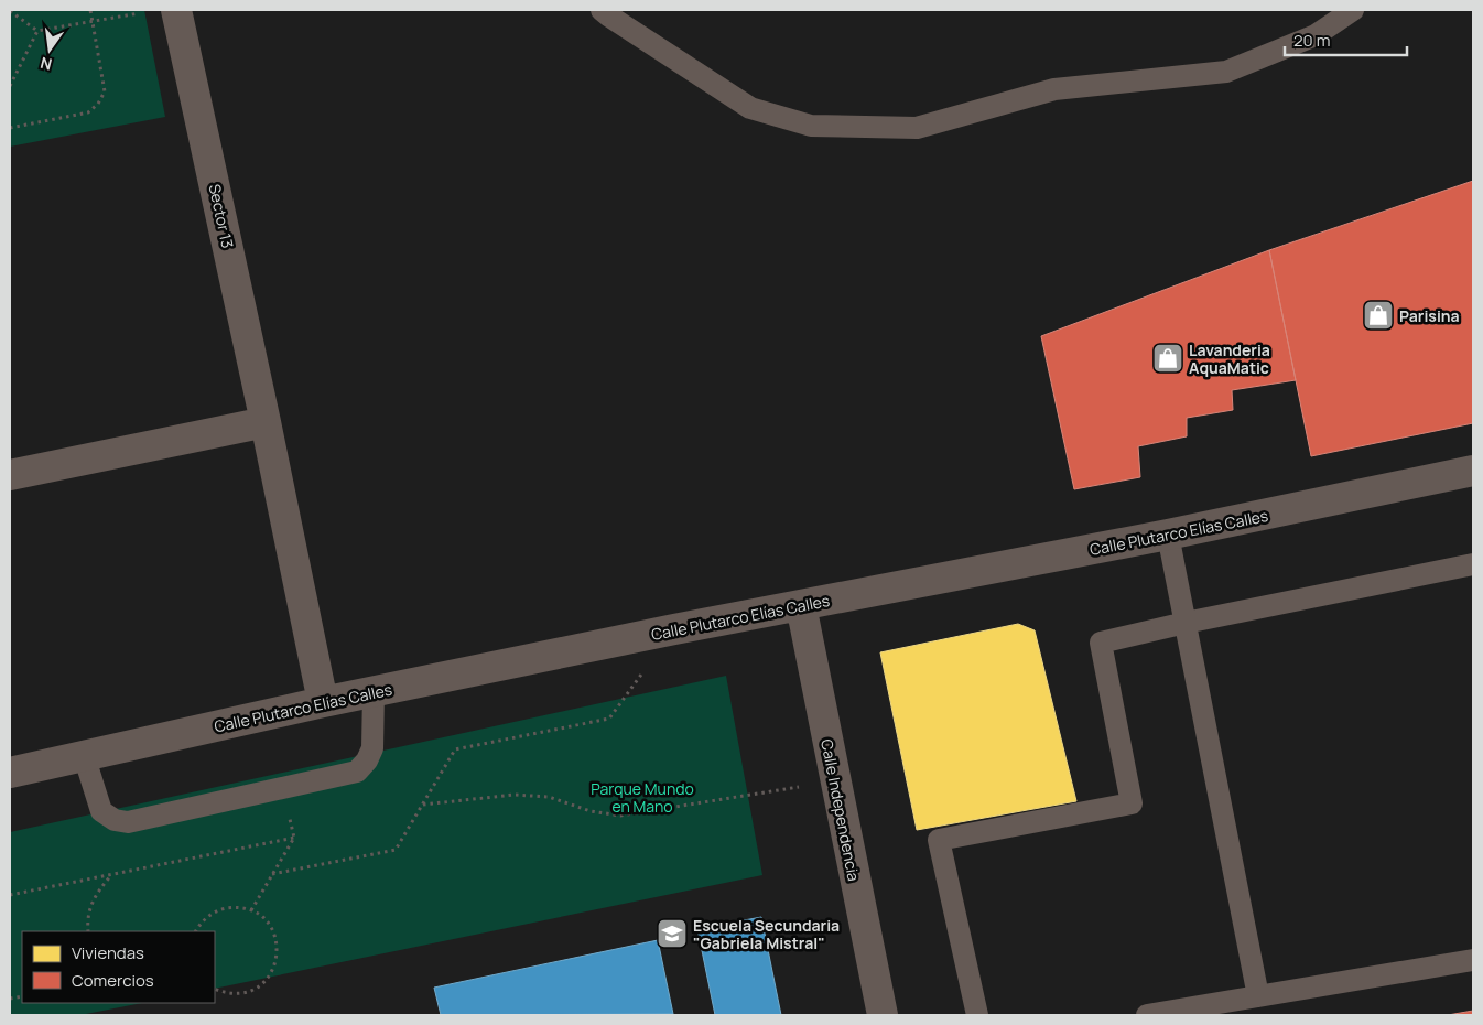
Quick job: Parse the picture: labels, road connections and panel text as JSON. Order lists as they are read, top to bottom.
{
  "streets": {
    "street": ["Sector 13", "Calle Plutarco Elías Calles", "Calle Independencia"]
  },
  "crossings": [
    ["Sector 13", "Calle Plutarco Elías Calles"],
    ["Calle Plutarco Elías Calles", "Calle Independencia"]
  ],
  "parks": ["Parque Mundo en Mano"],
  "places": {
    "shop": ["Parisina", "Lavanderia AquaMatic"],
    "school or university": ["Escuela Secundaria \"Gabriela Mistral\""]
  },
  "legend": ["Viviendas", "Comercios"],
  "scale_bar": "20 m",
  "north": "bottom"
}
